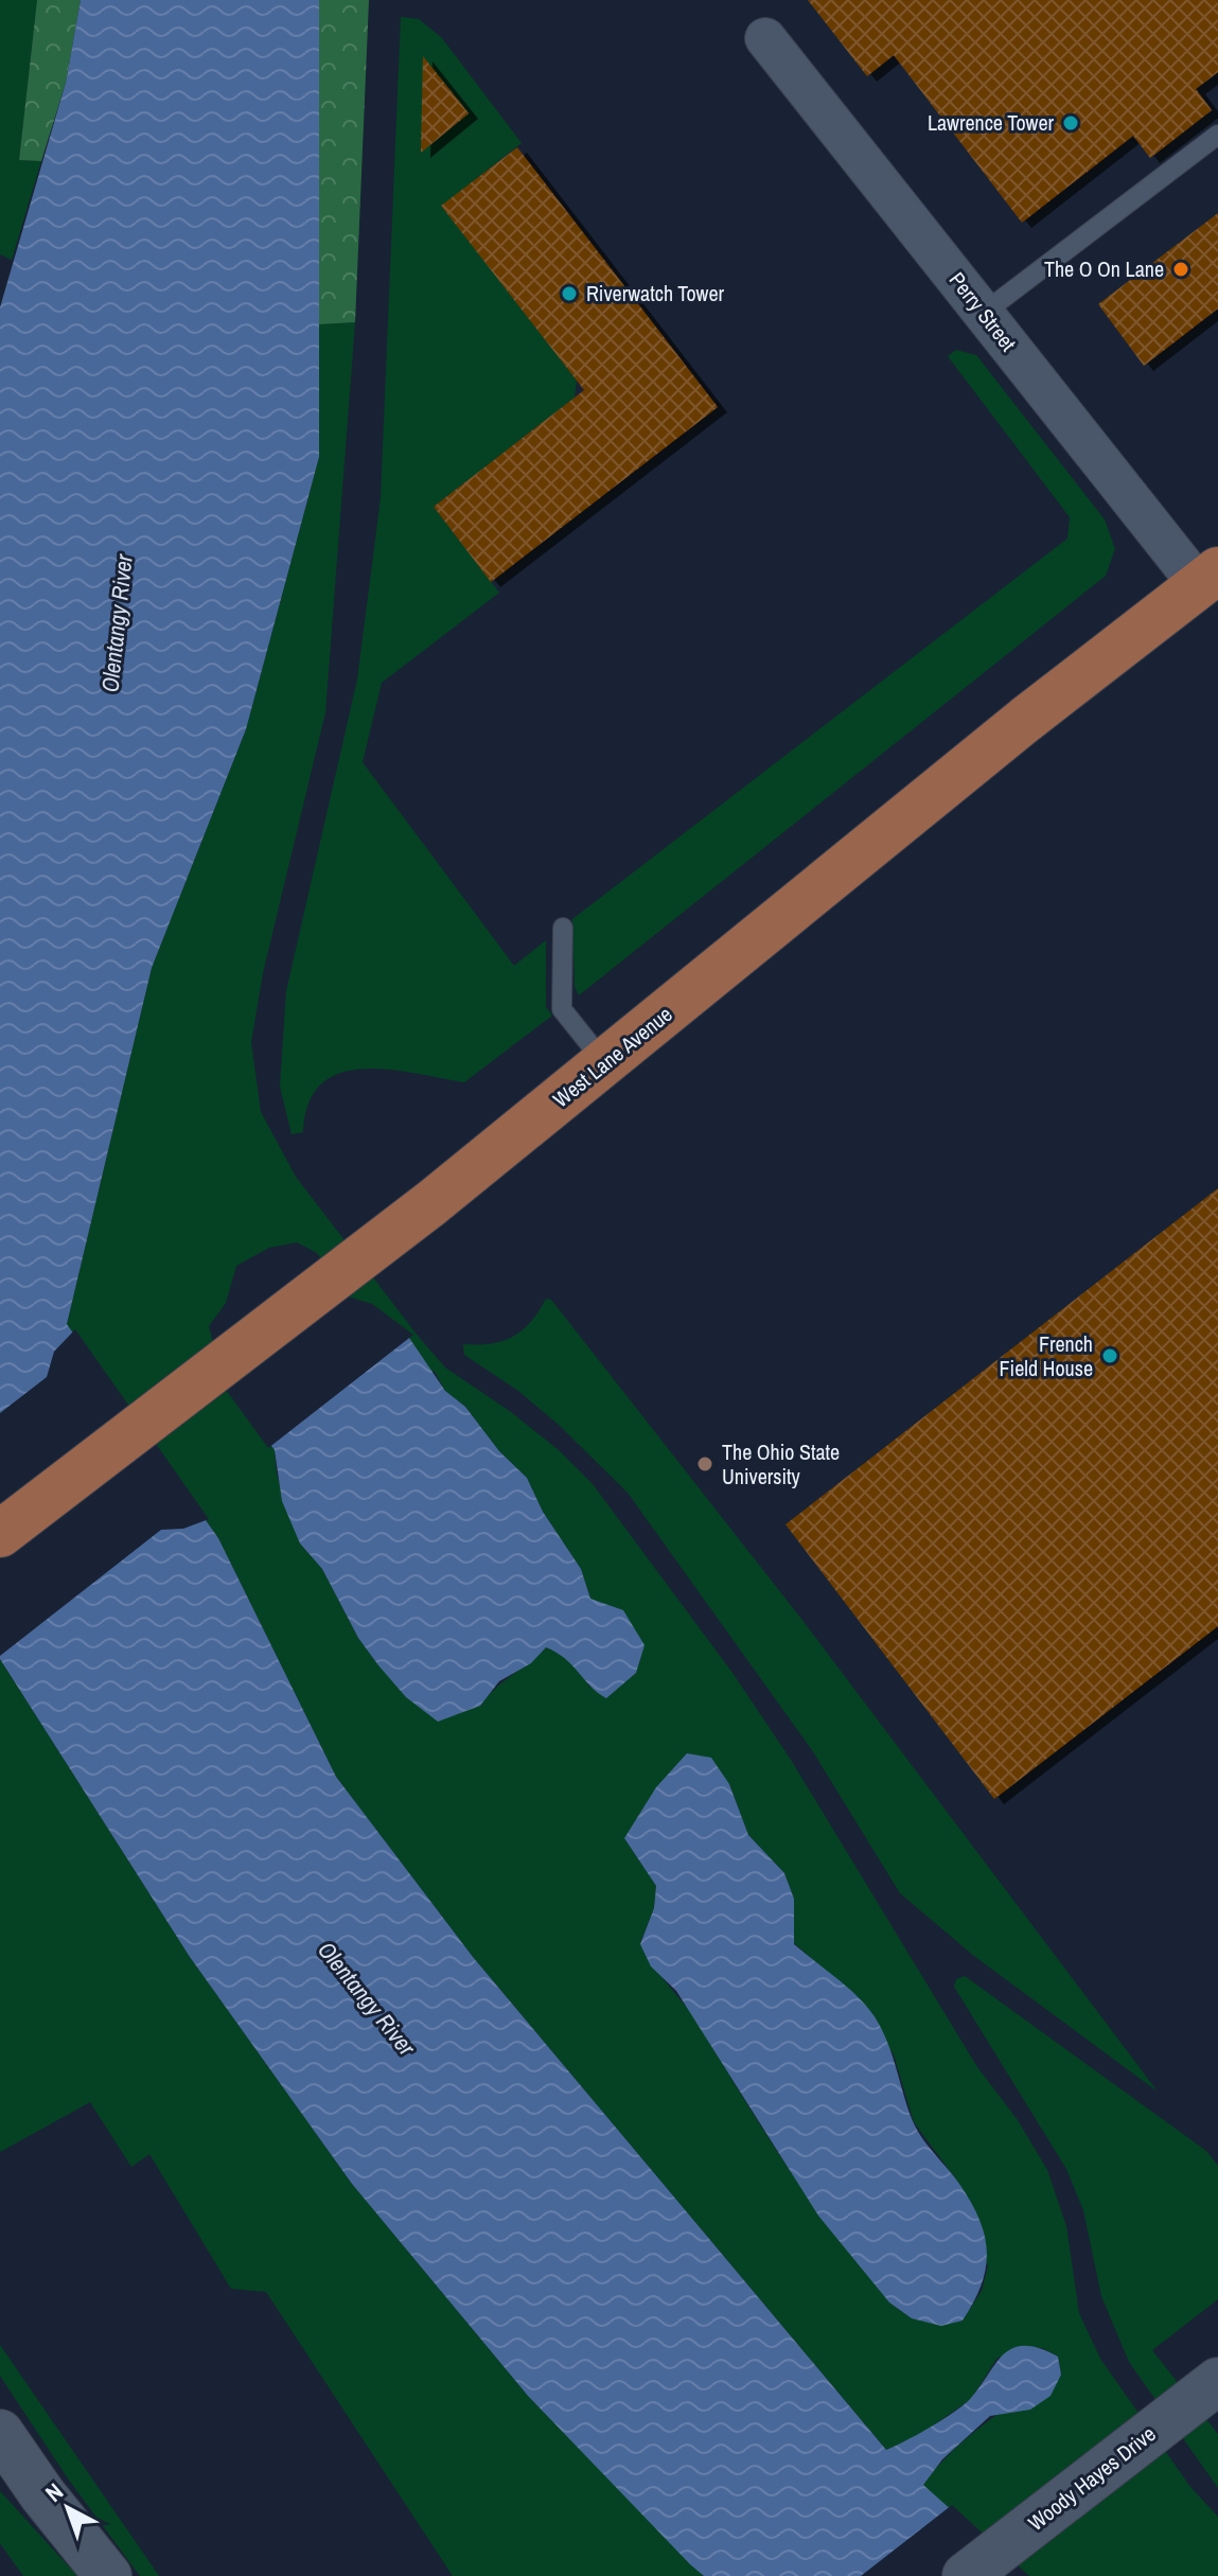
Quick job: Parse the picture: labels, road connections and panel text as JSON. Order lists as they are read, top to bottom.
{
  "streets": {
    "main road": ["West Lane Avenue"],
    "street": ["Perry Street", "Woody Hayes Drive"]
  },
  "crossings": [
    ["Perry Street", "West Lane Avenue"]
  ],
  "water": ["Olentangy River"],
  "places": [
    "Lawrence Tower",
    "The O On Lane",
    "Riverwatch Tower",
    "French Field House",
    "The Ohio State University"
  ],
  "north": "top left"
}
